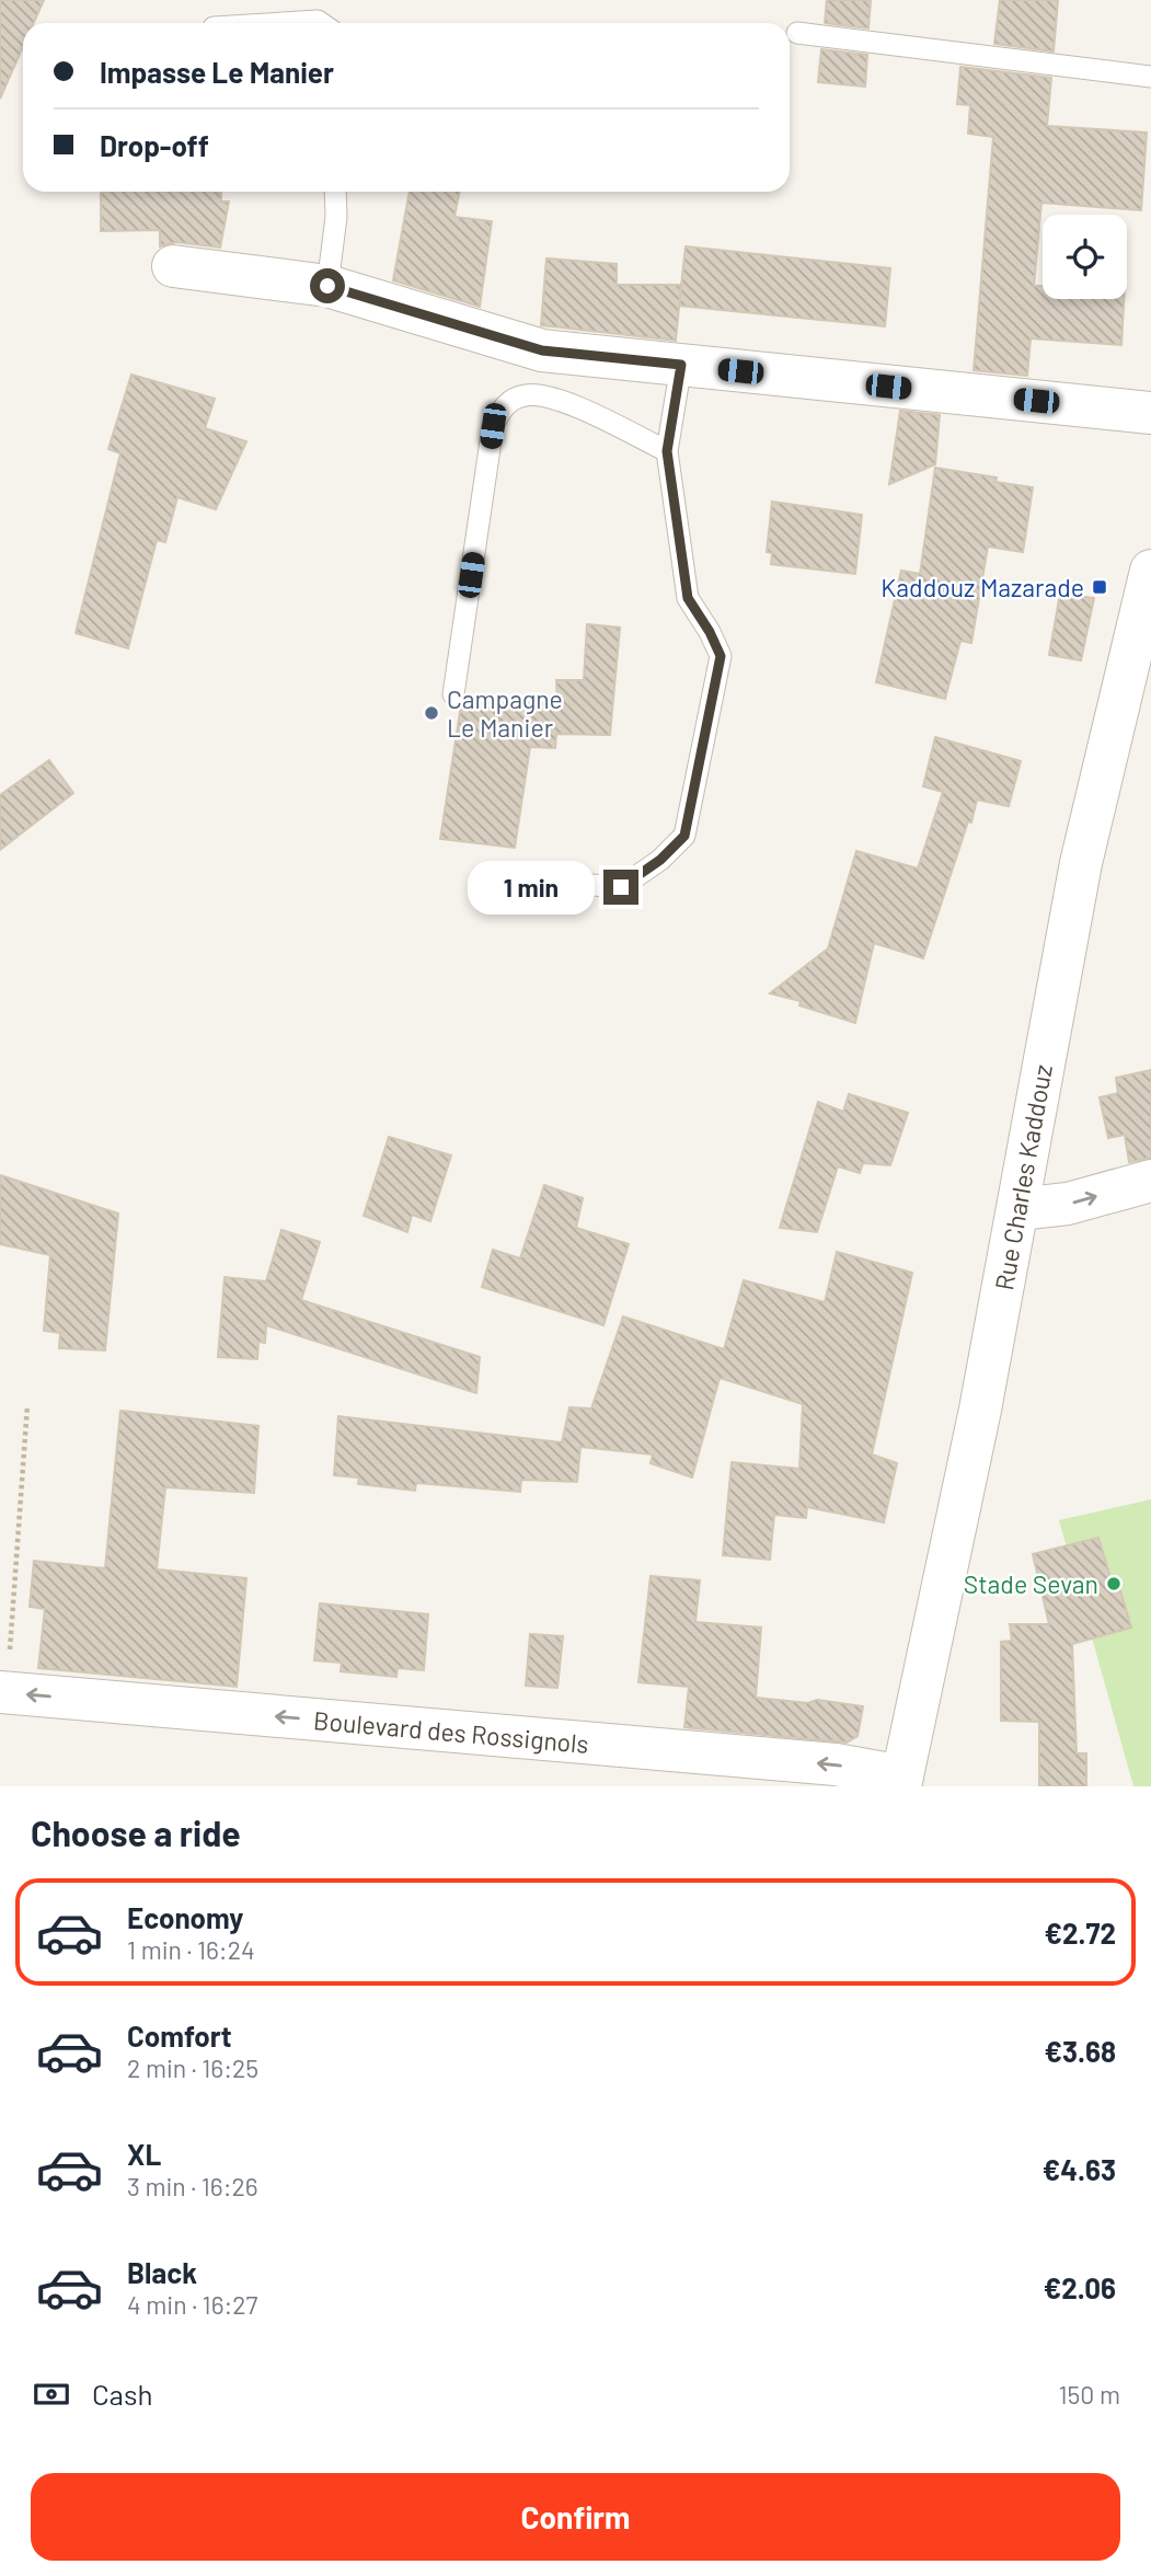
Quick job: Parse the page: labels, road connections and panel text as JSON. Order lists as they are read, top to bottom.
{
  "streets": {
    "street": ["Rue Charles Kaddouz", "Boulevard des Rossignols"]
  },
  "crossings": [
    ["Rue Charles Kaddouz", "Boulevard des Rossignols"]
  ],
  "one_way": ["Boulevard des Rossignols"],
  "places": {
    "transit": ["Kaddouz Mazarade"],
    "other": ["Campagne Le Manier", "Stade Sevan"]
  },
  "page": {
    "banner": ["Impasse Le Manier", "Drop-off"],
    "bubble": "1 min",
    "heading": "Choose a ride",
    "list": [
      {
        "name": "Economy",
        "note": "1 min · 16:24",
        "value": "€2.72"
      },
      {
        "name": "Comfort",
        "note": "2 min · 16:25",
        "value": "€3.68"
      },
      {
        "name": "XL",
        "note": "3 min · 16:26",
        "value": "€4.63"
      },
      {
        "name": "Black",
        "note": "4 min · 16:27",
        "value": "€2.06"
      }
    ],
    "pay": ["Cash", "150 m"],
    "buttons": "Confirm"
  }
}
